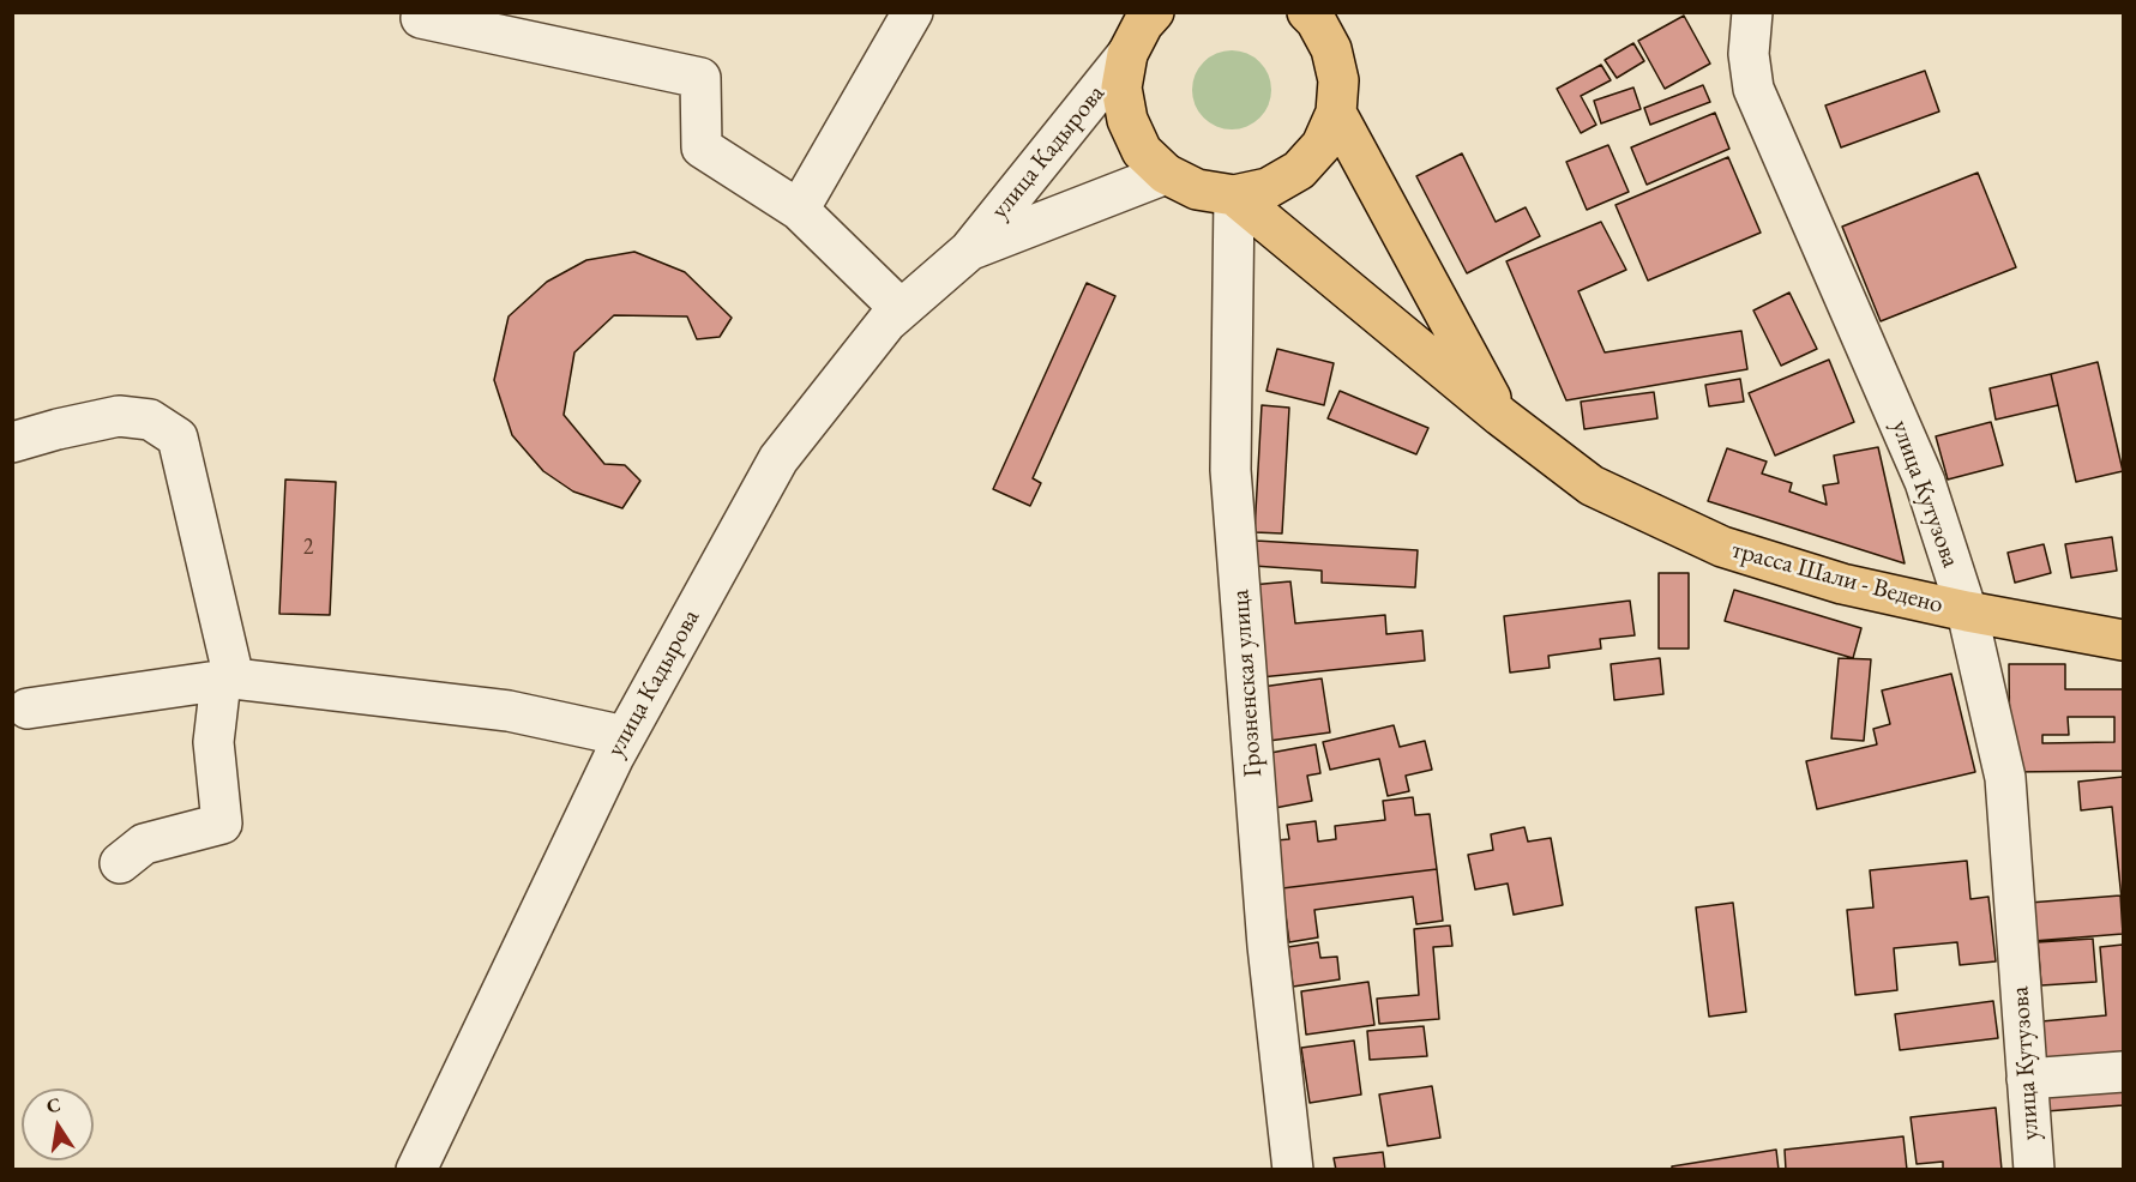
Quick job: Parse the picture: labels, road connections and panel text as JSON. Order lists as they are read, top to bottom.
{
  "streets": {
    "main road": ["трасса Шали - Ведено"],
    "street": ["улица Кадырова", "улица Кутузова", "Грозненская улица"]
  },
  "crossings": [
    ["улица Кутузова", "трасса Шали - Ведено"]
  ],
  "house_numbers": ["2"],
  "north": "top"
}
